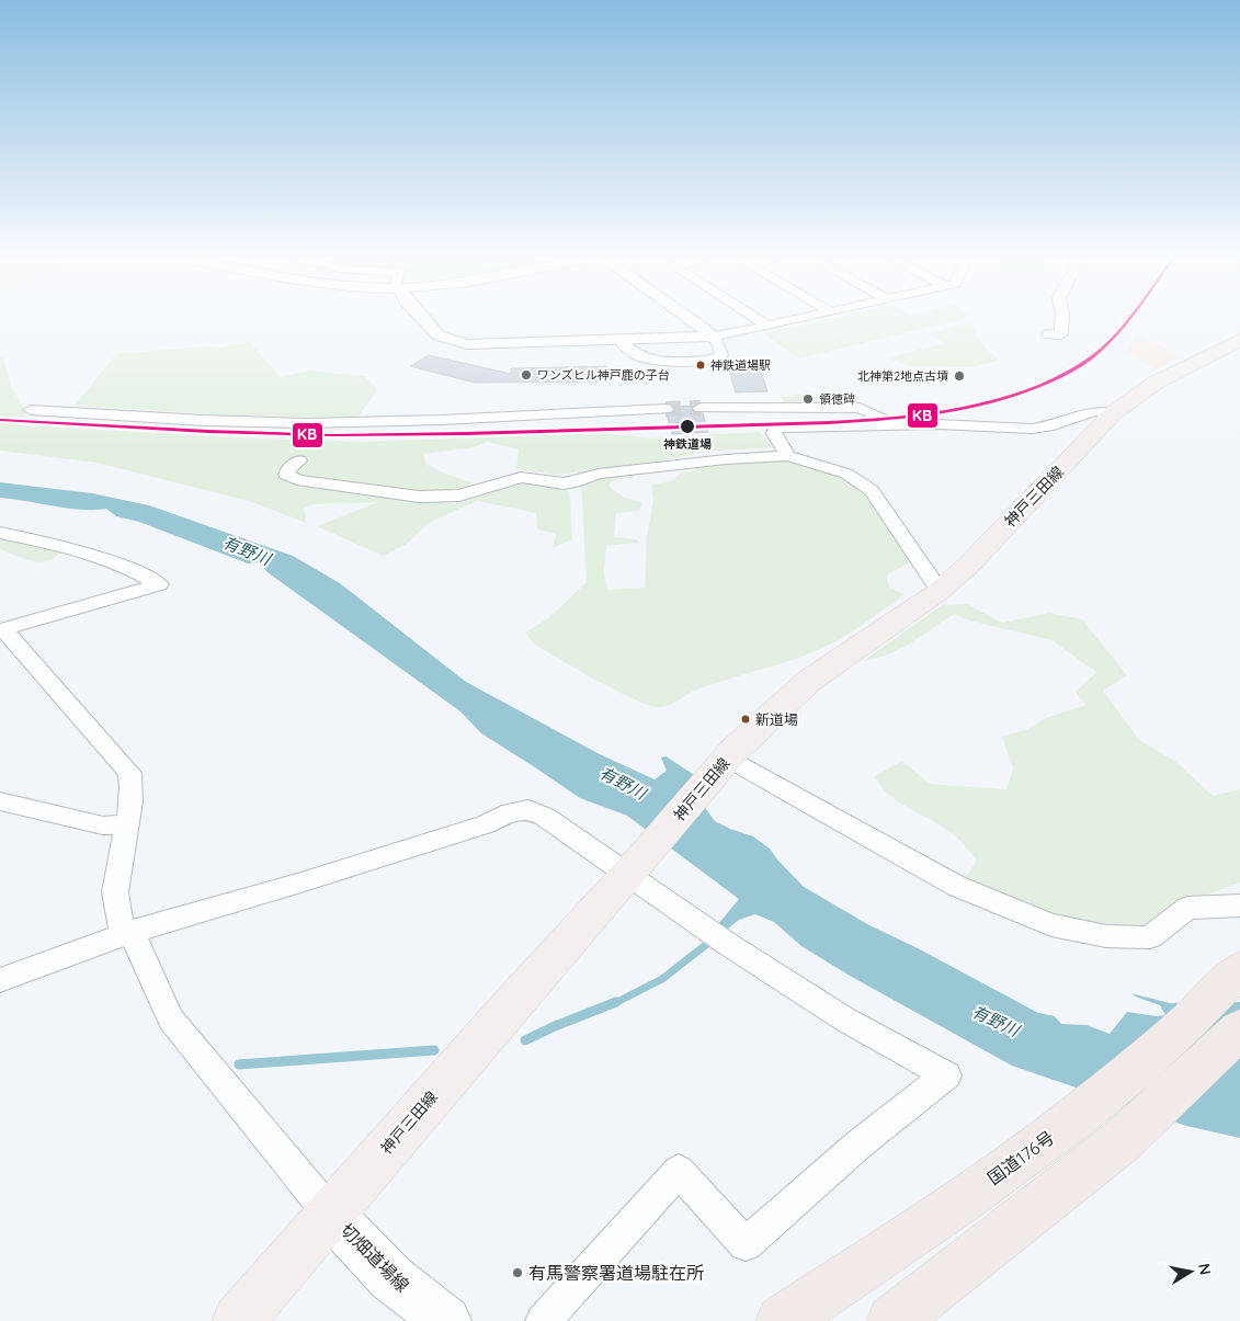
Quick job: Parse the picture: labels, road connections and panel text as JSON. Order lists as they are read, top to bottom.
{
  "streets": {
    "highway": ["国道176号"],
    "main road": ["神戸三田線", "切畑道場線"]
  },
  "crossings": [
    ["神戸三田線", "切畑道場線"]
  ],
  "water": ["有野川"],
  "places": [
    "神鉄道場駅",
    "ワンズヒル神戸鹿の子台",
    "北神第2地点古墳",
    "領徳碑",
    "神鉄道場",
    "新道場",
    "有馬警察署道場駐在所"
  ],
  "lines": ["transit line KB"],
  "north": "right"
}
